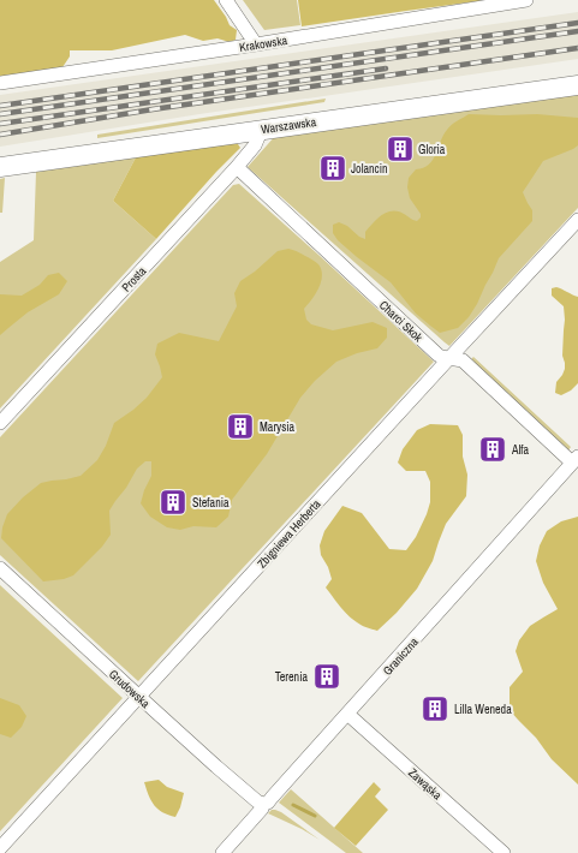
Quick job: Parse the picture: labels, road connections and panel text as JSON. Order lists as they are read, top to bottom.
{
  "streets": {
    "street": [
      "Krakowska",
      "Warszawska",
      "Prosta",
      "Charci Skok",
      "Zbigniewa Herberta",
      "Graniczna",
      "Grudowska",
      "Zawąska"
    ]
  },
  "crossings": [
    ["Warszawska", "Prosta"],
    ["Prosta", "Charci Skok"],
    ["Charci Skok", "Zbigniewa Herberta"],
    ["Charci Skok", "Graniczna"],
    ["Zbigniewa Herberta", "Grudowska"],
    ["Graniczna", "Grudowska"],
    ["Graniczna", "Zawąska"]
  ],
  "places": {
    "building": [
      "Gloria",
      "Jolancin",
      "Marysia",
      "Alfa",
      "Stefania",
      "Terenia",
      "Lilla Weneda"
    ]
  }
}
